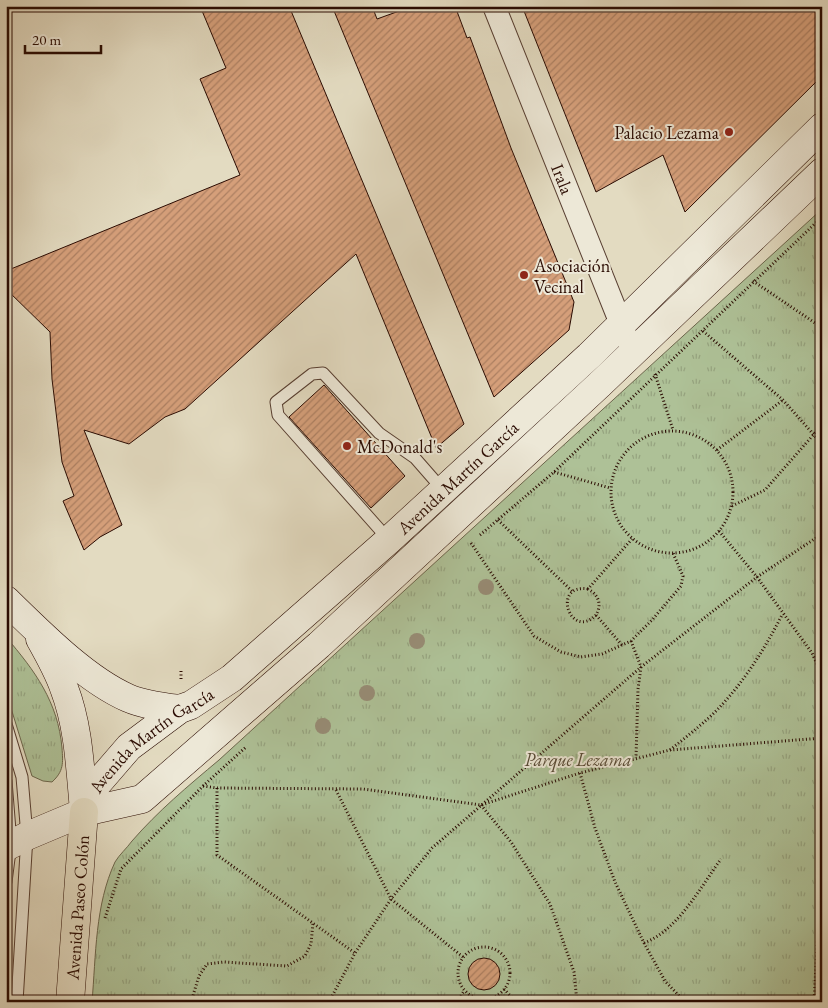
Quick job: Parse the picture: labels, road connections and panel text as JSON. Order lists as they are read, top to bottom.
{
  "streets": {
    "main road": ["Avenida Martín García", "Avenida Paseo Colón"],
    "street": ["Irala"]
  },
  "crossings": [
    ["Irala", "Avenida Martín García"],
    ["Avenida Martín García", "Avenida Paseo Colón"]
  ],
  "parks": ["Parque Lezama"],
  "places": ["Palacio Lezama", "Asociación Vecinal", "McDonald's"],
  "scale_bar": "20 m"
}
